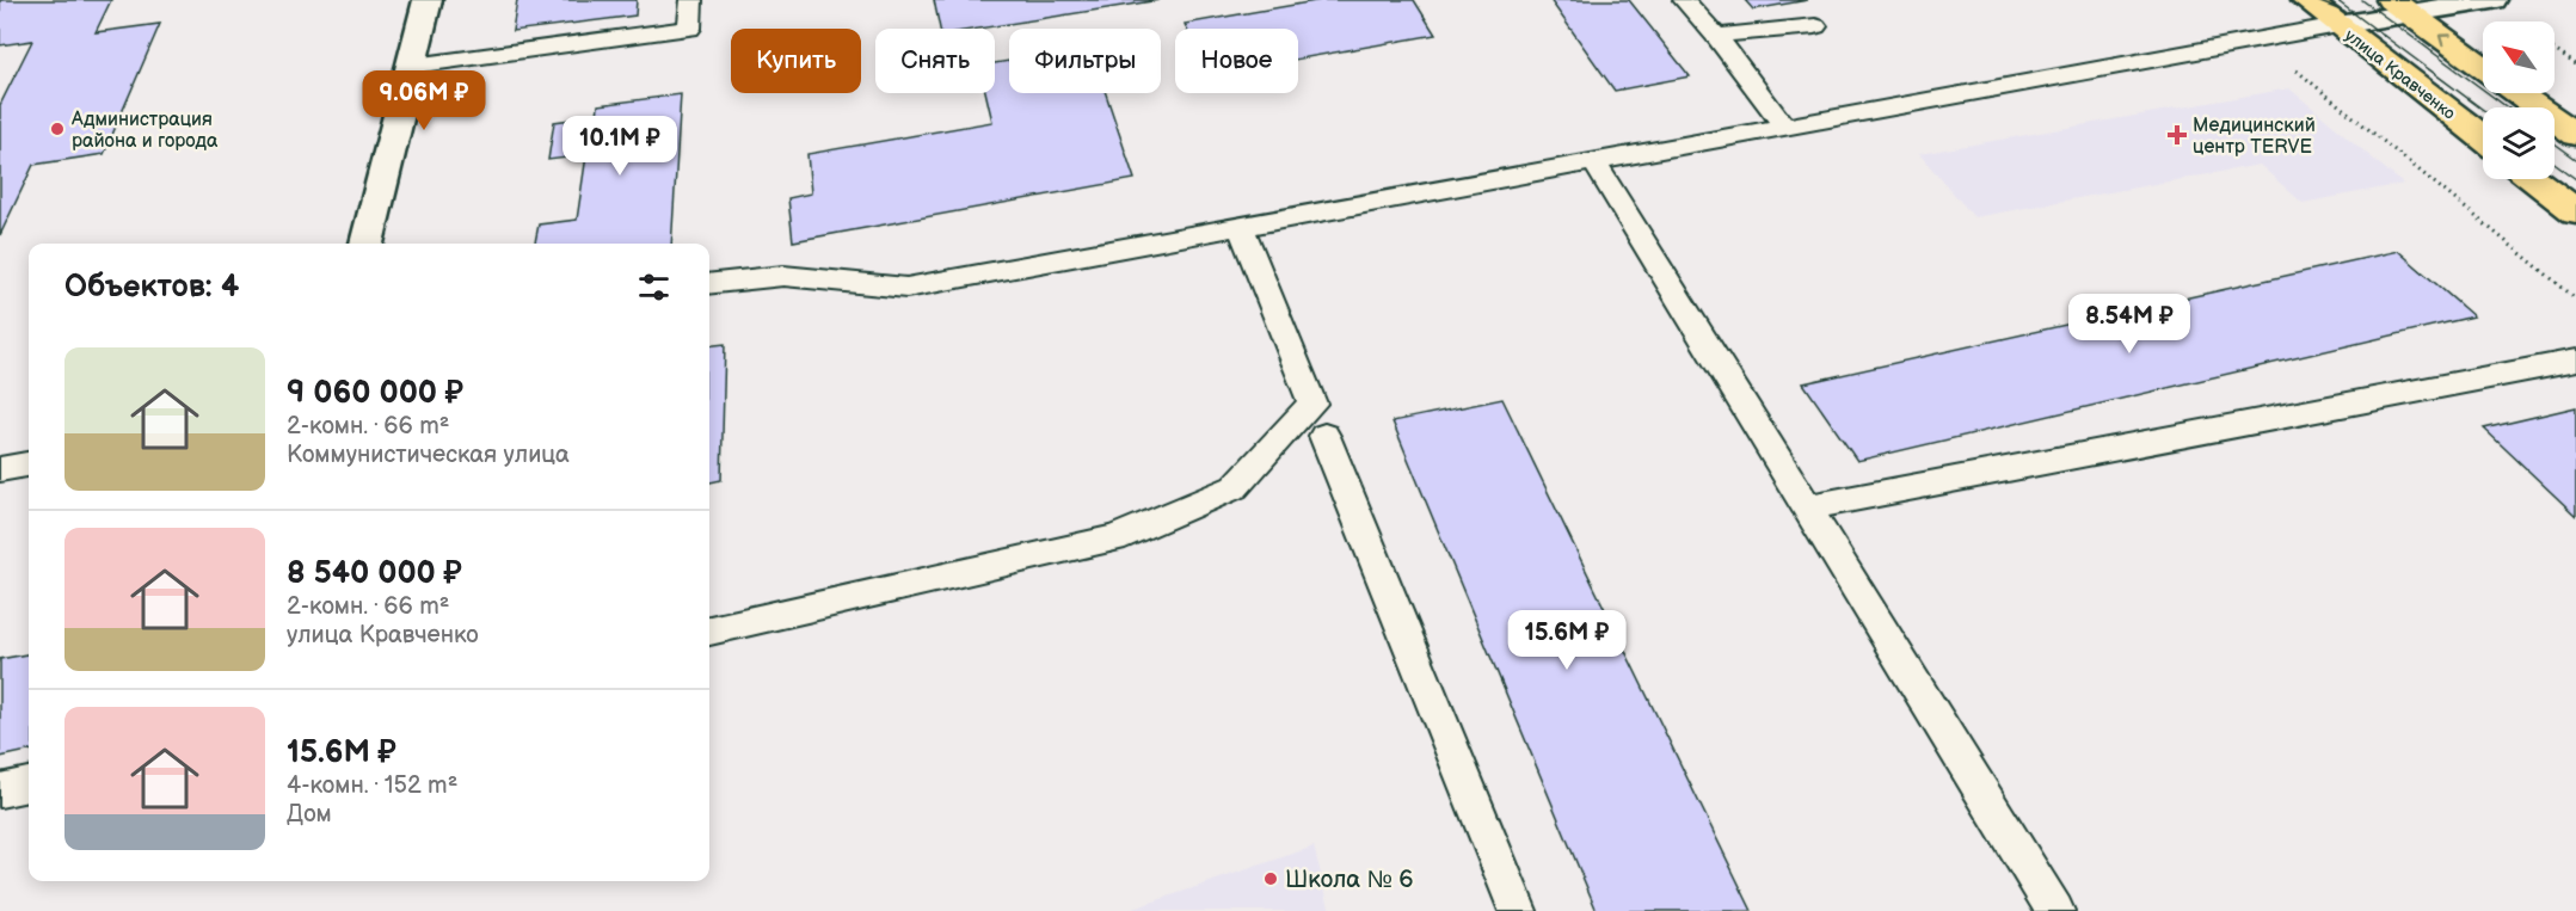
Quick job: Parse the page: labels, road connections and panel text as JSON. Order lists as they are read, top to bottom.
{
  "streets": {
    "main road": ["улица Кравченко"]
  },
  "places": {
    "other": ["Администрация района и города", "Школа № 6"],
    "health": ["Медицинский центр TERVE"]
  },
  "north": "top left",
  "page": {
    "chip": [
      "Купить",
      "Снять",
      "Фильтры",
      "Новое"
    ],
    "price": [
      "9.06M ₽",
      "10.1M ₽",
      "8.54M ₽",
      "15.6M ₽"
    ],
    "heading": "Объектов: 4",
    "list": [
      {
        "name": "9 060 000 ₽",
        "note": "2-комн. · 66 m² · Коммунистическая улица"
      },
      {
        "name": "8 540 000 ₽",
        "note": "2-комн. · 66 m² · улица Кравченко"
      },
      {
        "name": "15.6M ₽",
        "note": "4-комн. · 152 m² · Дом"
      }
    ]
  }
}
